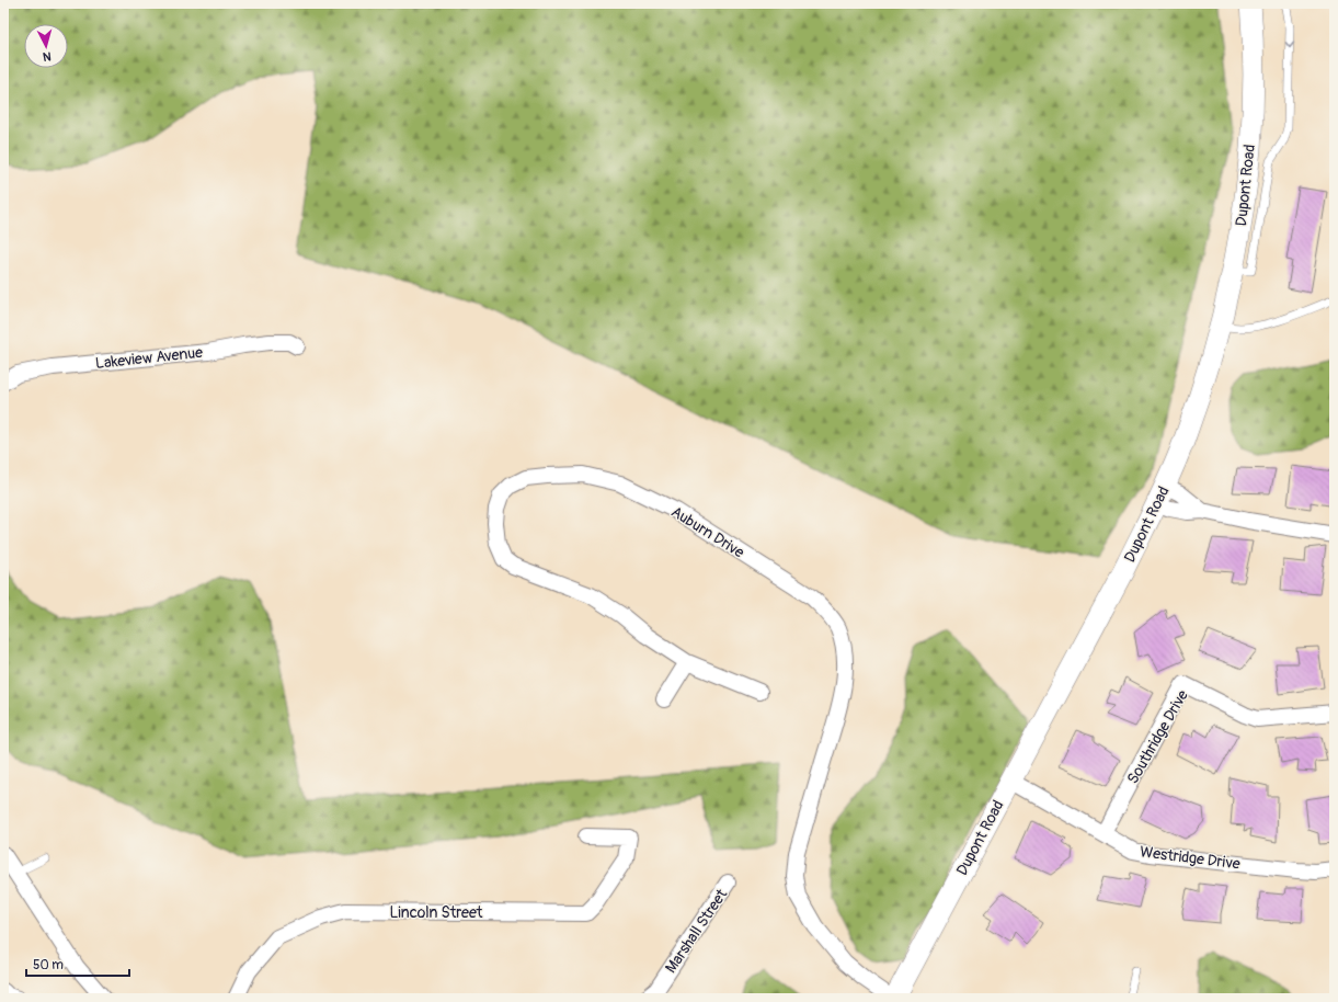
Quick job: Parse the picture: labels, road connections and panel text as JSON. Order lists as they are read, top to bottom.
{
  "streets": {
    "street": [
      "Dupont Road",
      "Lakeview Avenue",
      "Auburn Drive",
      "Southridge Drive",
      "Westridge Drive",
      "Lincoln Street",
      "Marshall Street"
    ]
  },
  "crossings": [
    ["Dupont Road", "Auburn Drive"],
    ["Dupont Road", "Westridge Drive"],
    ["Southridge Drive", "Westridge Drive"]
  ],
  "scale_bar": "50 m",
  "north": "bottom"
}
